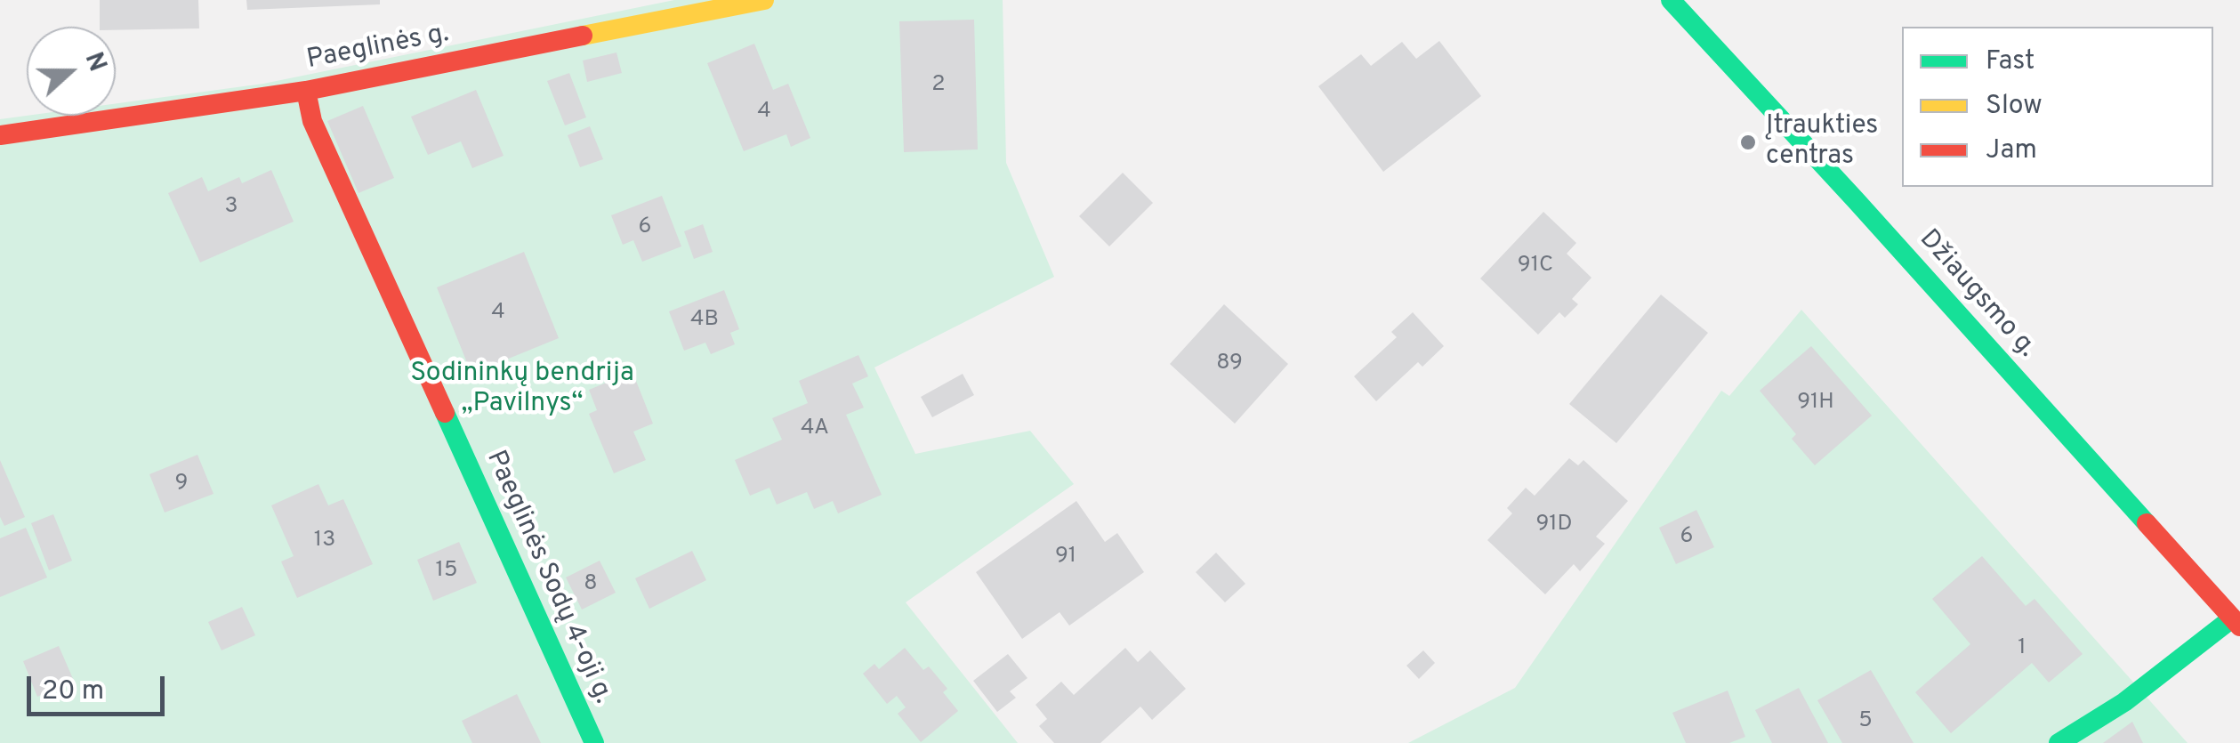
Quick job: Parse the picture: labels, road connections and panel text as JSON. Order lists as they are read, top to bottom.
{
  "streets": {
    "street": ["Paeglinės g.", "Džiaugsmo g.", "Paeglinės Sodų 4-oji g."]
  },
  "crossings": [
    ["Paeglinės g.", "Paeglinės Sodų 4-oji g."]
  ],
  "parks": ["Sodininkų bendrija „Pavilnys“"],
  "places": ["Įtraukties centras"],
  "house_numbers": [
    "2",
    "4",
    "3",
    "6",
    "91C",
    "4",
    "4B",
    "89",
    "91H",
    "4A",
    "9",
    "91D",
    "6",
    "13",
    "91",
    "15",
    "8",
    "1",
    "5"
  ],
  "legend": ["Fast", "Slow", "Jam"],
  "scale_bar": "20 m",
  "north": "right"
}
